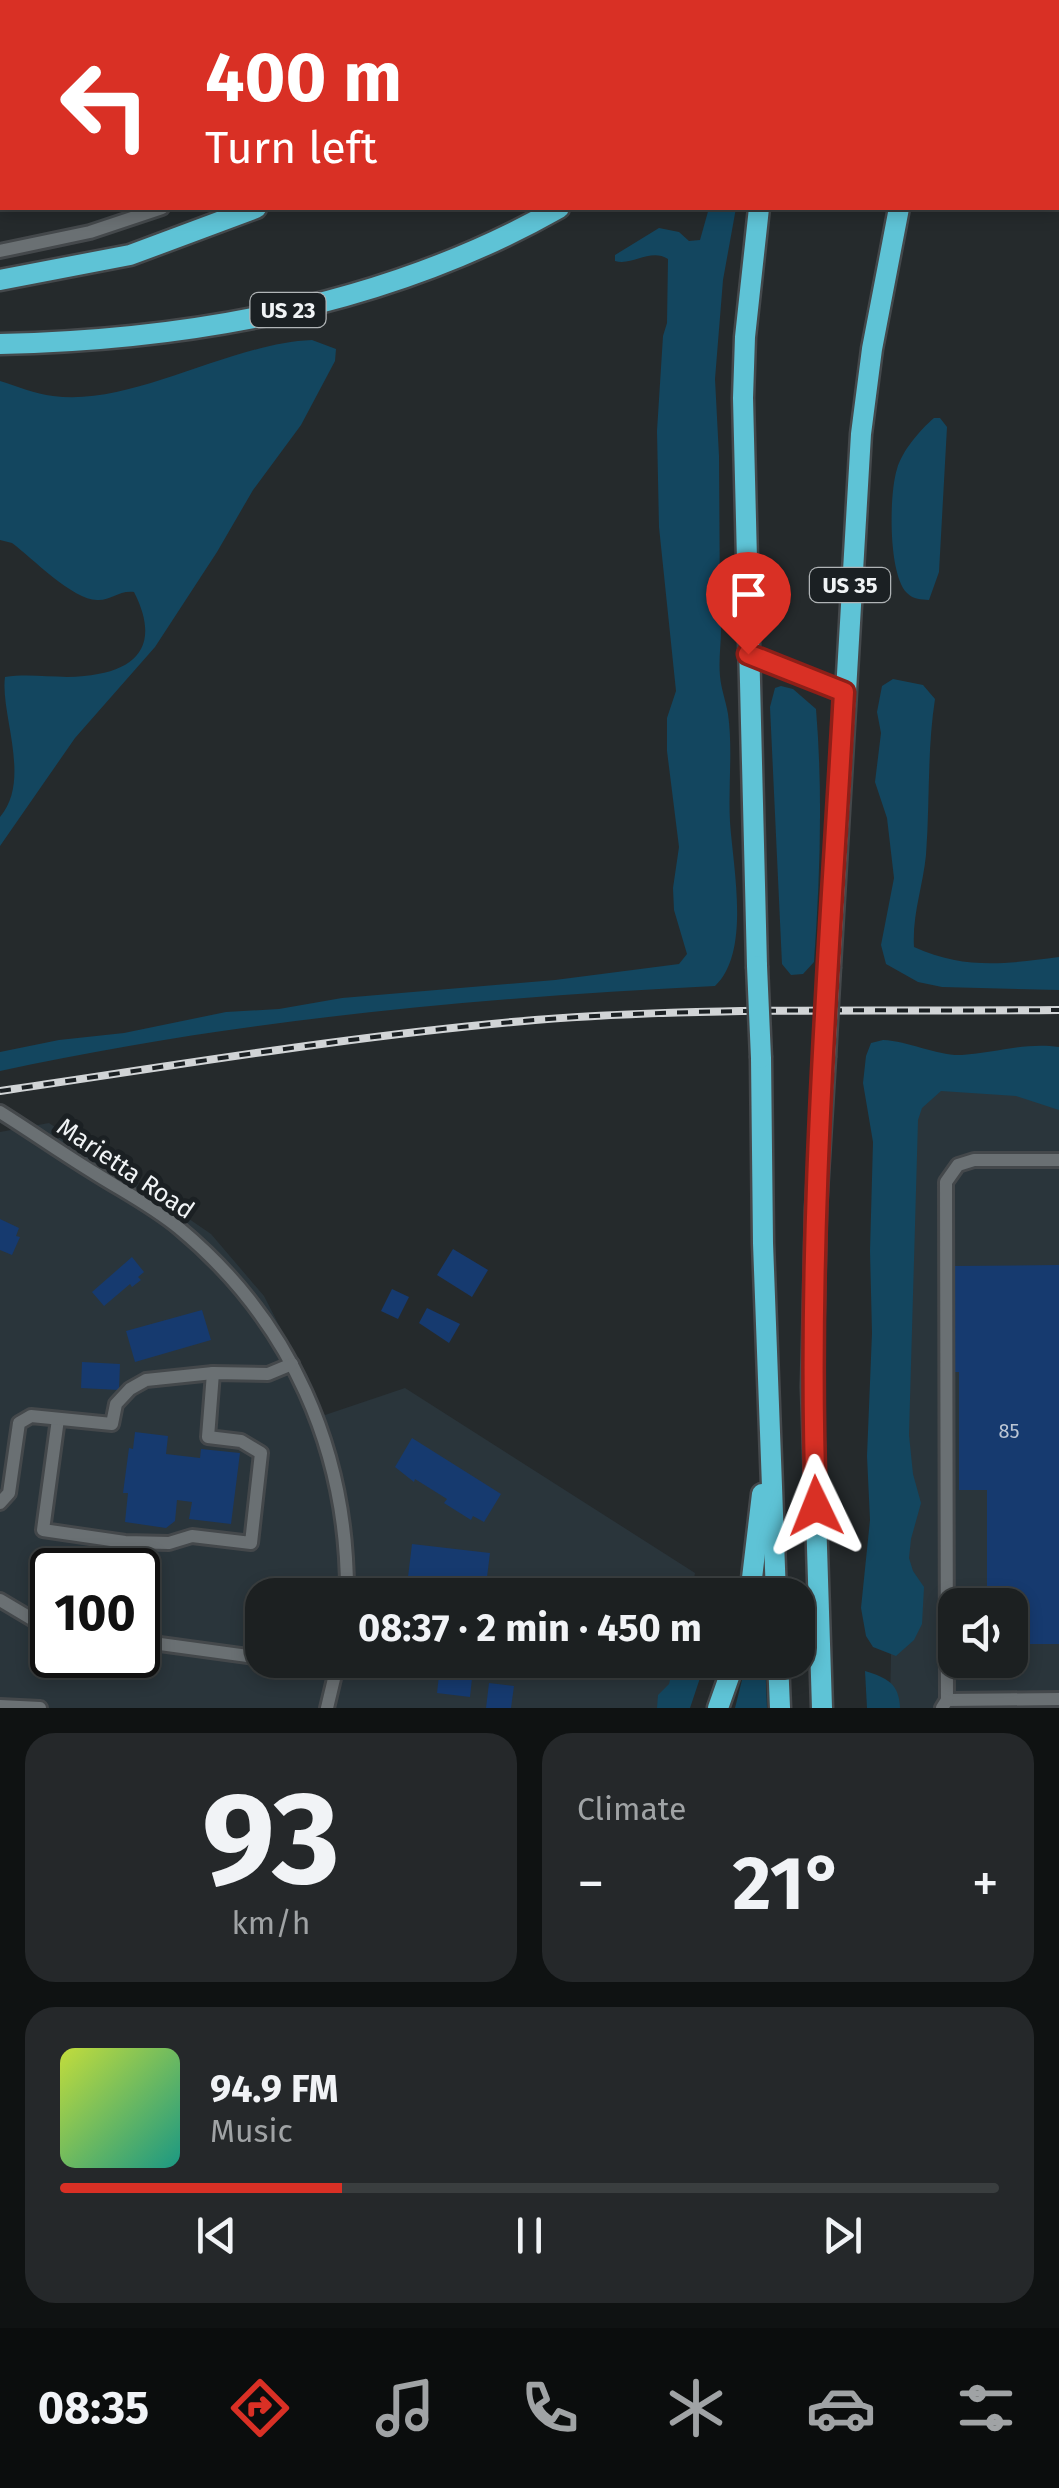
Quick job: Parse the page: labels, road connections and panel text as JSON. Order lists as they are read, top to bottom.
{
  "streets": {
    "highway": ["US 23", "US 35"],
    "street": ["Marietta Road"]
  },
  "house_numbers": ["85"],
  "page": {
    "turn": ["400 m", "Turn left"],
    "limit": "100",
    "trip": "08:37 · 2 min · 450 m",
    "tile": [
      ["93", "km/h"],
      "Climate"
    ],
    "heat": ["−", "21°", "+"],
    "song": ["94.9 FM", "Music"],
    "tabs": "08:35"
  }
}
